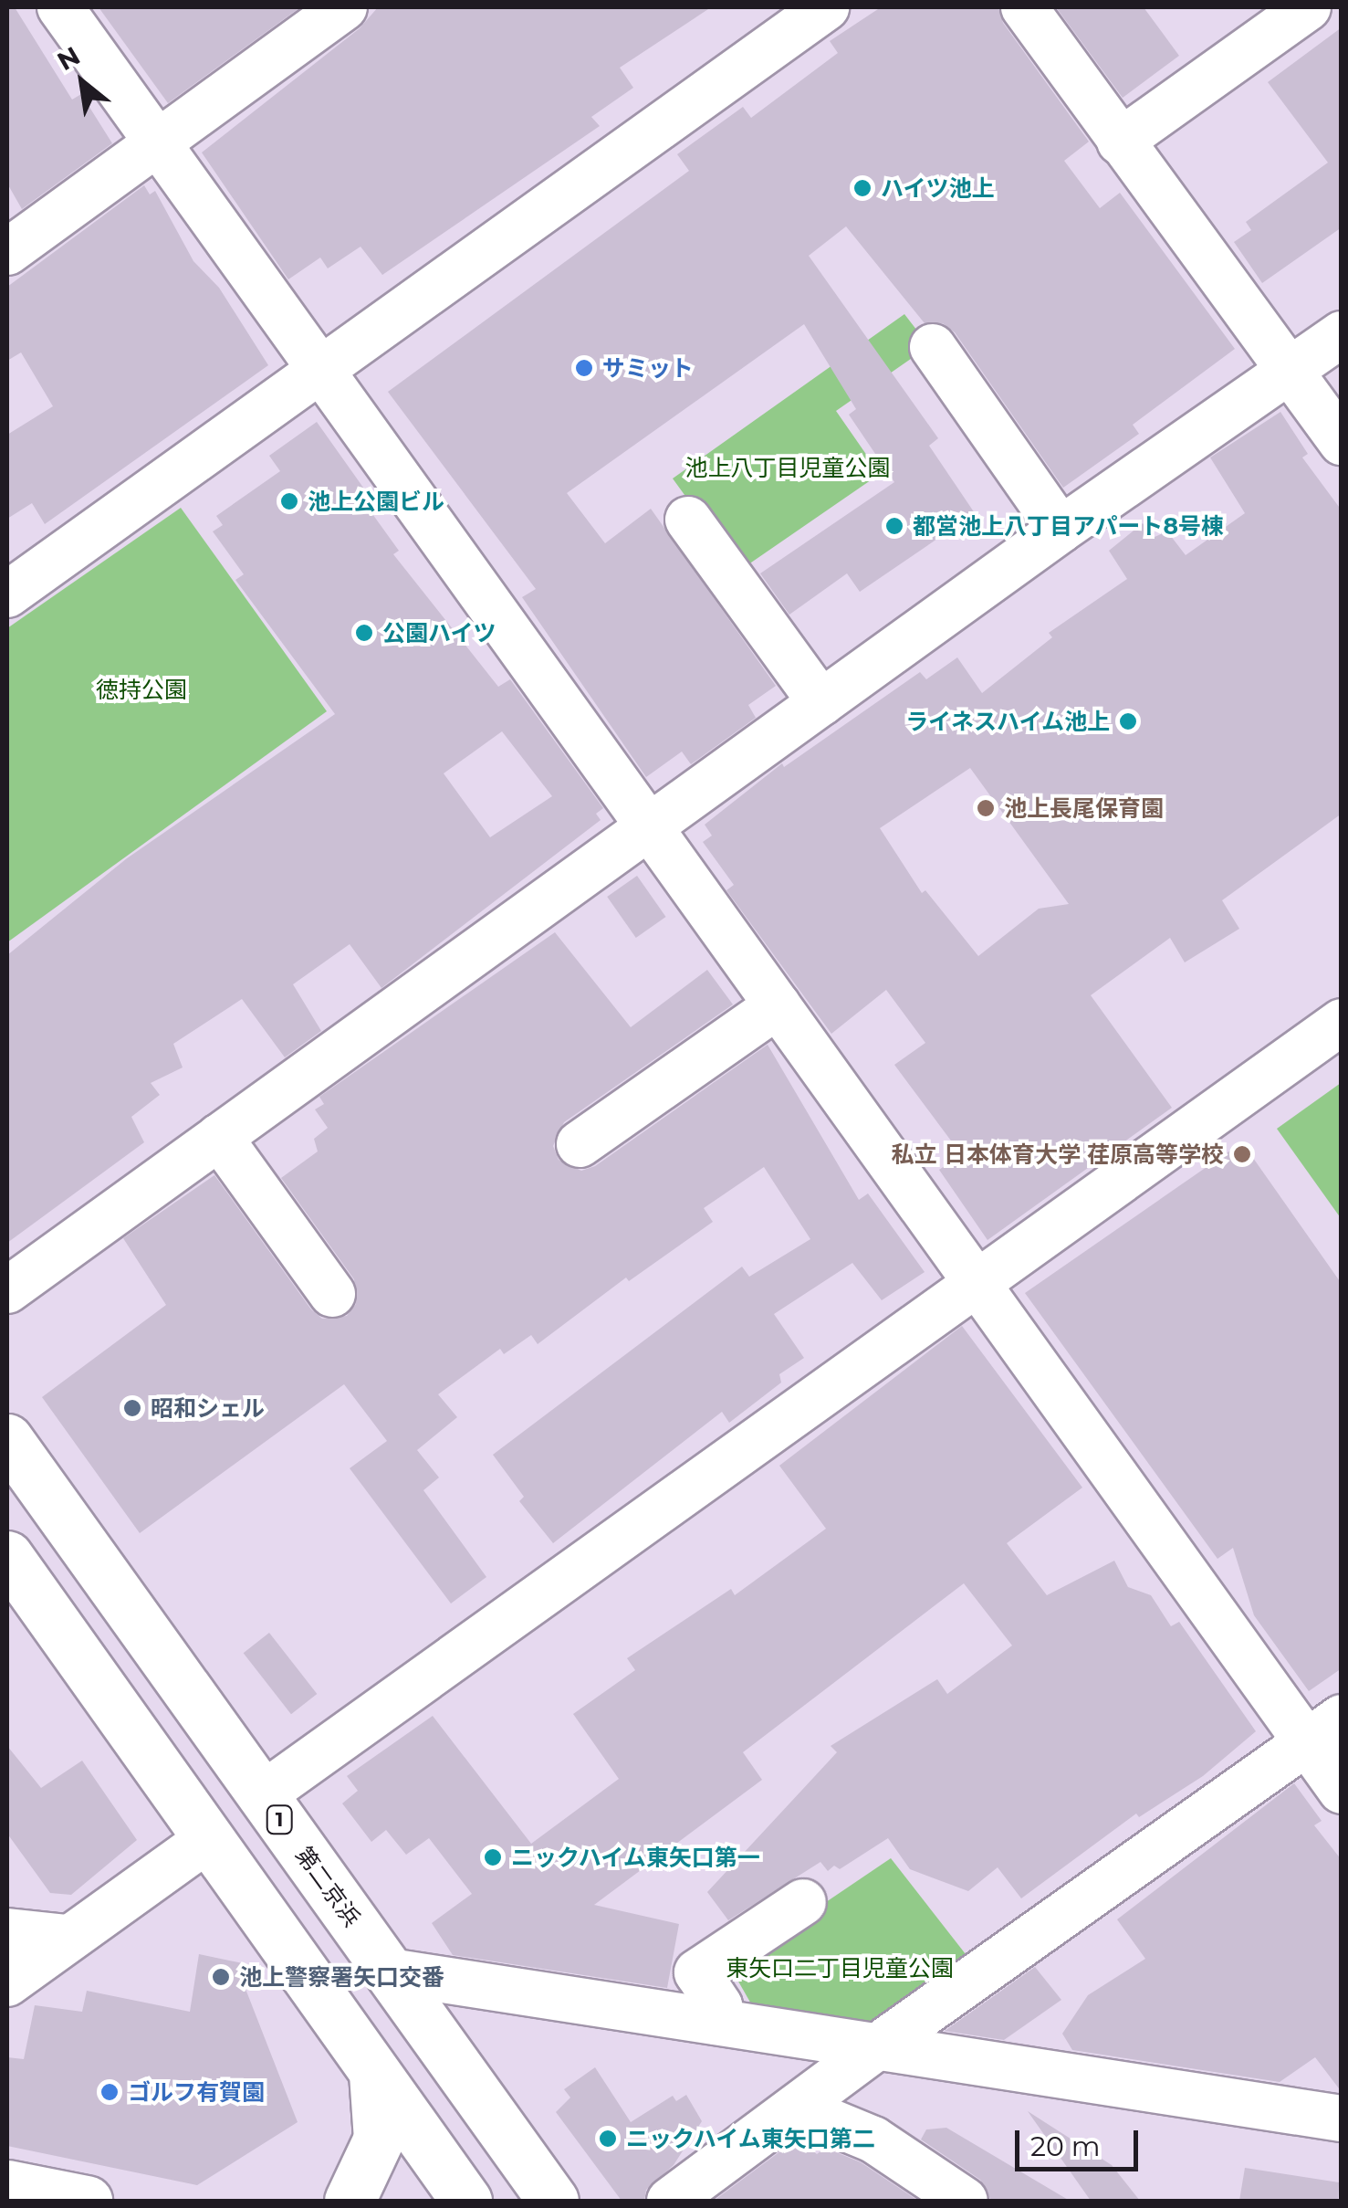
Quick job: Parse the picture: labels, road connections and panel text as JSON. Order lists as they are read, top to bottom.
{
  "streets": {
    "main road": ["1", "第二京浜"]
  },
  "parks": ["池上八丁目児童公園", "徳持公園", "東矢口二丁目児童公園"],
  "places": [
    "ハイツ池上",
    "サミット",
    "池上公園ビル",
    "都営池上八丁目アパート8号棟",
    "公園ハイツ",
    "ライネスハイム池上",
    "池上長尾保育園",
    "私立 日本体育大学 荏原高等学校",
    "昭和シェル",
    "ニックハイム東矢口第一",
    "池上警察署矢口交番",
    "ゴルフ有賀園",
    "ニックハイム東矢口第二"
  ],
  "scale_bar": "20 m",
  "north": "top left"
}
